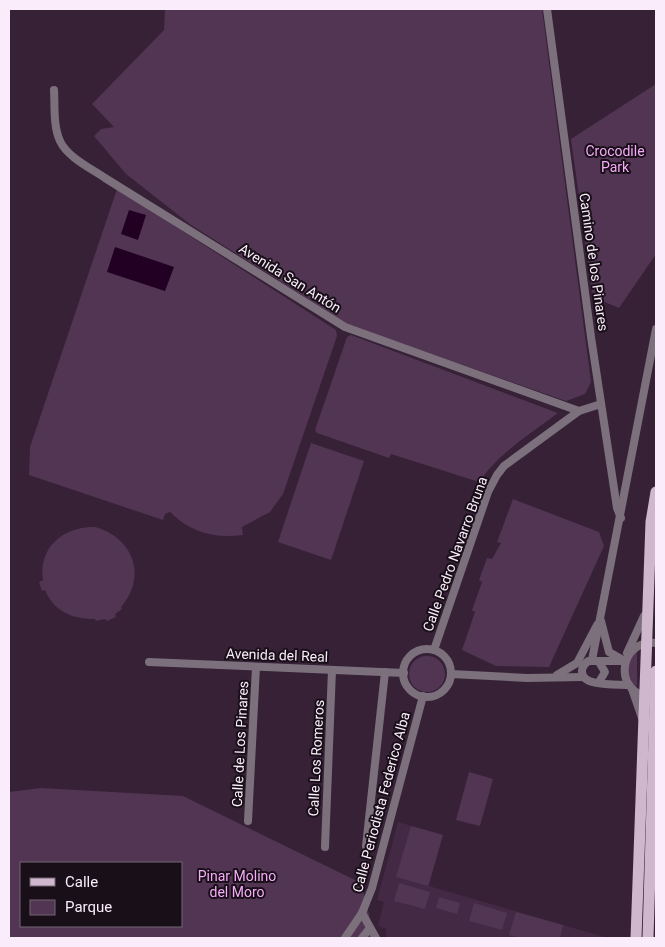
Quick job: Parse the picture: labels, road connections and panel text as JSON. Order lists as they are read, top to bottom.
{
  "streets": {
    "street": [
      "Camino de los Pinares",
      "Avenida San Antón",
      "Calle Pedro Navarro Bruna",
      "Avenida del Real",
      "Calle de Los Pinares",
      "Calle Los Romeros",
      "Calle Periodista Federico Alba"
    ]
  },
  "crossings": [
    ["Camino de los Pinares", "Calle Pedro Navarro Bruna"],
    ["Avenida San Antón", "Calle Pedro Navarro Bruna"],
    ["Calle Pedro Navarro Bruna", "Avenida del Real"],
    ["Calle Pedro Navarro Bruna", "Calle Periodista Federico Alba"],
    ["Avenida del Real", "Calle de Los Pinares"],
    ["Avenida del Real", "Calle Los Romeros"],
    ["Avenida del Real", "Calle Periodista Federico Alba"]
  ],
  "parks": ["Crocodile Park", "Pinar Molino del Moro"],
  "legend": ["Calle", "Parque"]
}
